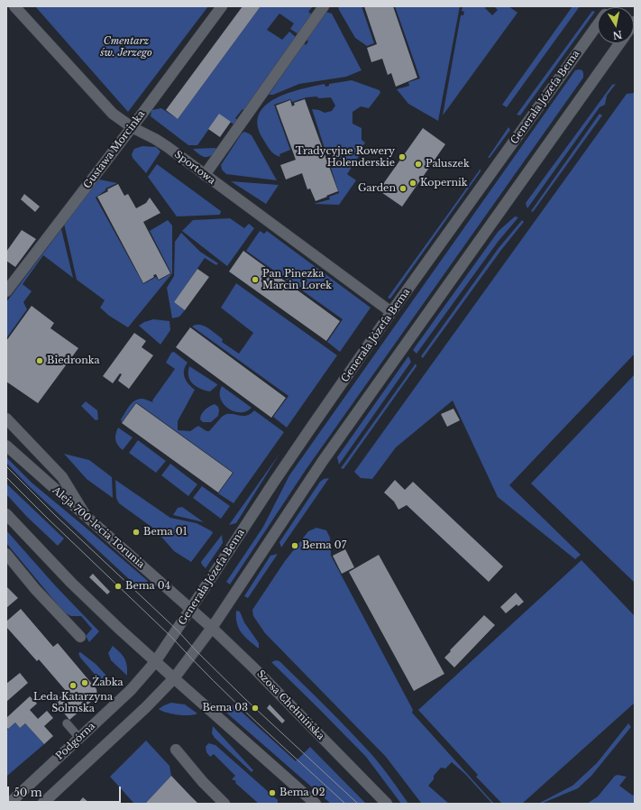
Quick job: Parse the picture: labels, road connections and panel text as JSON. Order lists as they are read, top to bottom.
{
  "streets": {
    "main road": [
      "Generała Józefa Bema",
      "Gustawa Morcinka",
      "Sportowa",
      "Aleja 700-lecia Torunia",
      "Szosa Chełmińska",
      "Podgórna"
    ]
  },
  "crossings": [
    ["Generała Józefa Bema", "Sportowa"],
    ["Generała Józefa Bema", "Aleja 700-lecia Torunia"],
    ["Generała Józefa Bema", "Szosa Chełmińska"],
    ["Generała Józefa Bema", "Podgórna"],
    ["Gustawa Morcinka", "Sportowa"],
    ["Aleja 700-lecia Torunia", "Szosa Chełmińska"]
  ],
  "parks": ["Cmentarz św. Jerzego"],
  "places": [
    "Tradycyjne Rowery Holenderskie",
    "Paluszek",
    "Kopernik",
    "Garden",
    "Pan Pinezka Marcin Lorek",
    "Biedronka",
    "Bema 01",
    "Bema 07",
    "Bema 04",
    "Żabka",
    "Leda Katarzyna Solmska",
    "Bema 03",
    "Bema 02"
  ],
  "scale_bar": "50 m",
  "north": "bottom"
}
